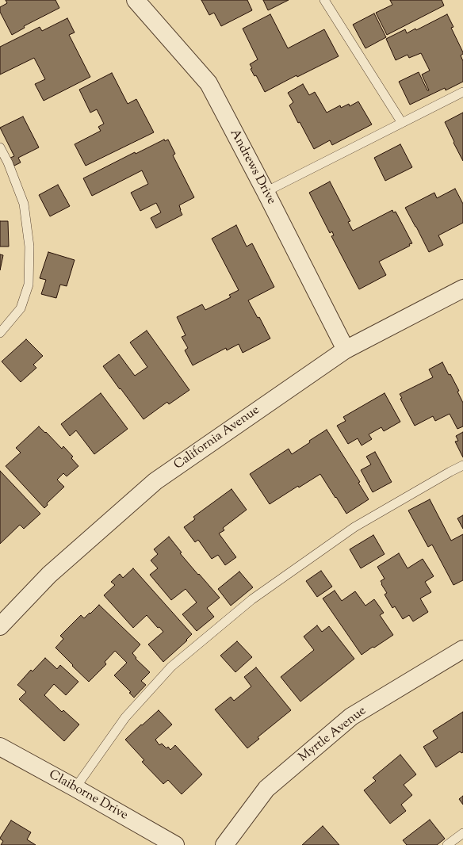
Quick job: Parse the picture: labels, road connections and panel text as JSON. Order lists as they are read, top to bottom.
{
  "streets": {
    "street": [
      "Andrews Drive",
      "California Avenue",
      "Myrtle Avenue",
      "Claiborne Drive"
    ]
  },
  "crossings": [
    ["Andrews Drive", "California Avenue"]
  ]
}
